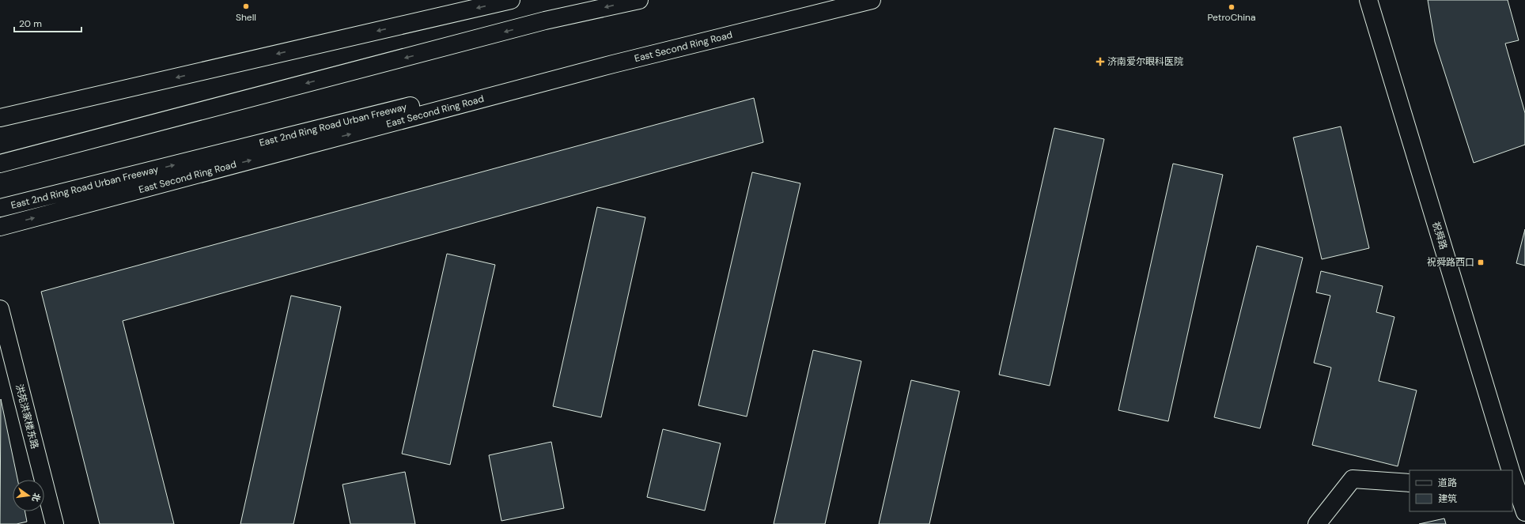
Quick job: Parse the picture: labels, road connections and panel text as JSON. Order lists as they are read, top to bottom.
{
  "streets": {
    "main road": [
      "East Second Ring Road",
      "East 2nd Ring Road Urban Freeway",
      "祝舜路",
      "洪苑洪家楼东路"
    ]
  },
  "places": {
    "other": ["Shell", "PetroChina"],
    "health": ["济南爱尔眼科医院"],
    "transit": ["祝舜路西口"]
  },
  "legend": ["道路", "建筑"],
  "scale_bar": "20 m",
  "north": "right"
}
